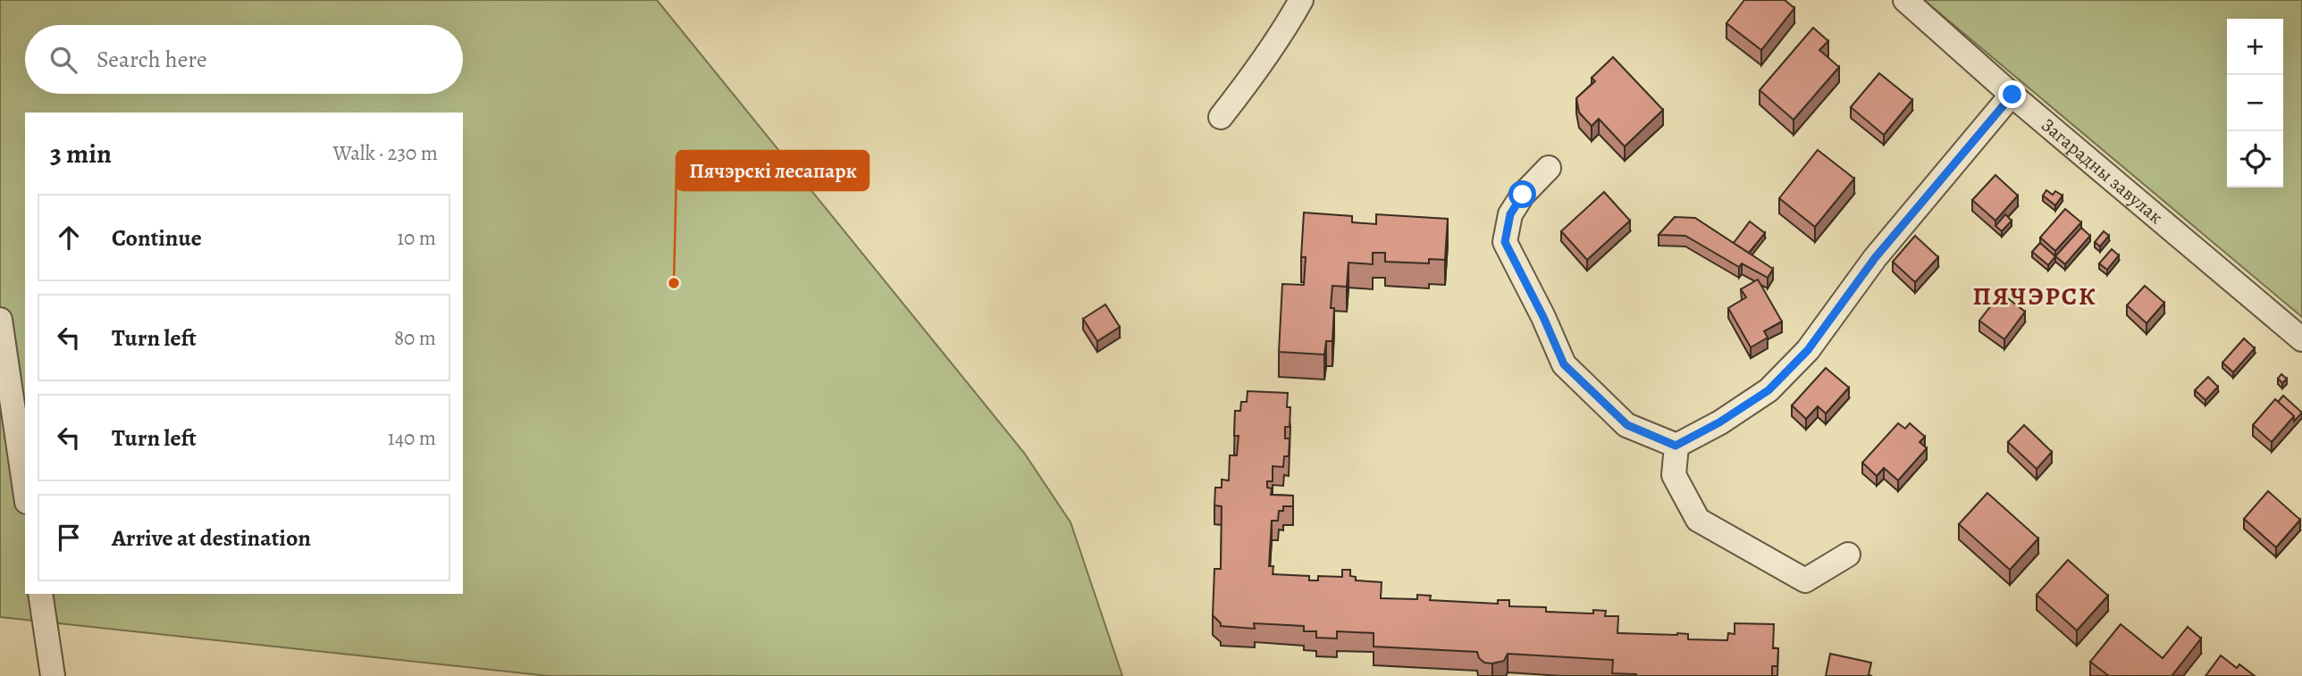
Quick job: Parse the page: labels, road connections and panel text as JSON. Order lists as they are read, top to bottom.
{
  "streets": {
    "street": ["Загарадны завулак"]
  },
  "districts": ["ПЯЧЭРСК"],
  "places": ["Пячэрскі лесапарк"],
  "page": {
    "map_buttons": ["+", "−"],
    "search": "Search here",
    "heading": ["3 min", "Walk · 230 m"],
    "list": [
      ["Continue", "10 m"],
      ["Turn left", "80 m"],
      ["Turn left", "140 m"],
      "Arrive at destination"
    ]
  }
}
